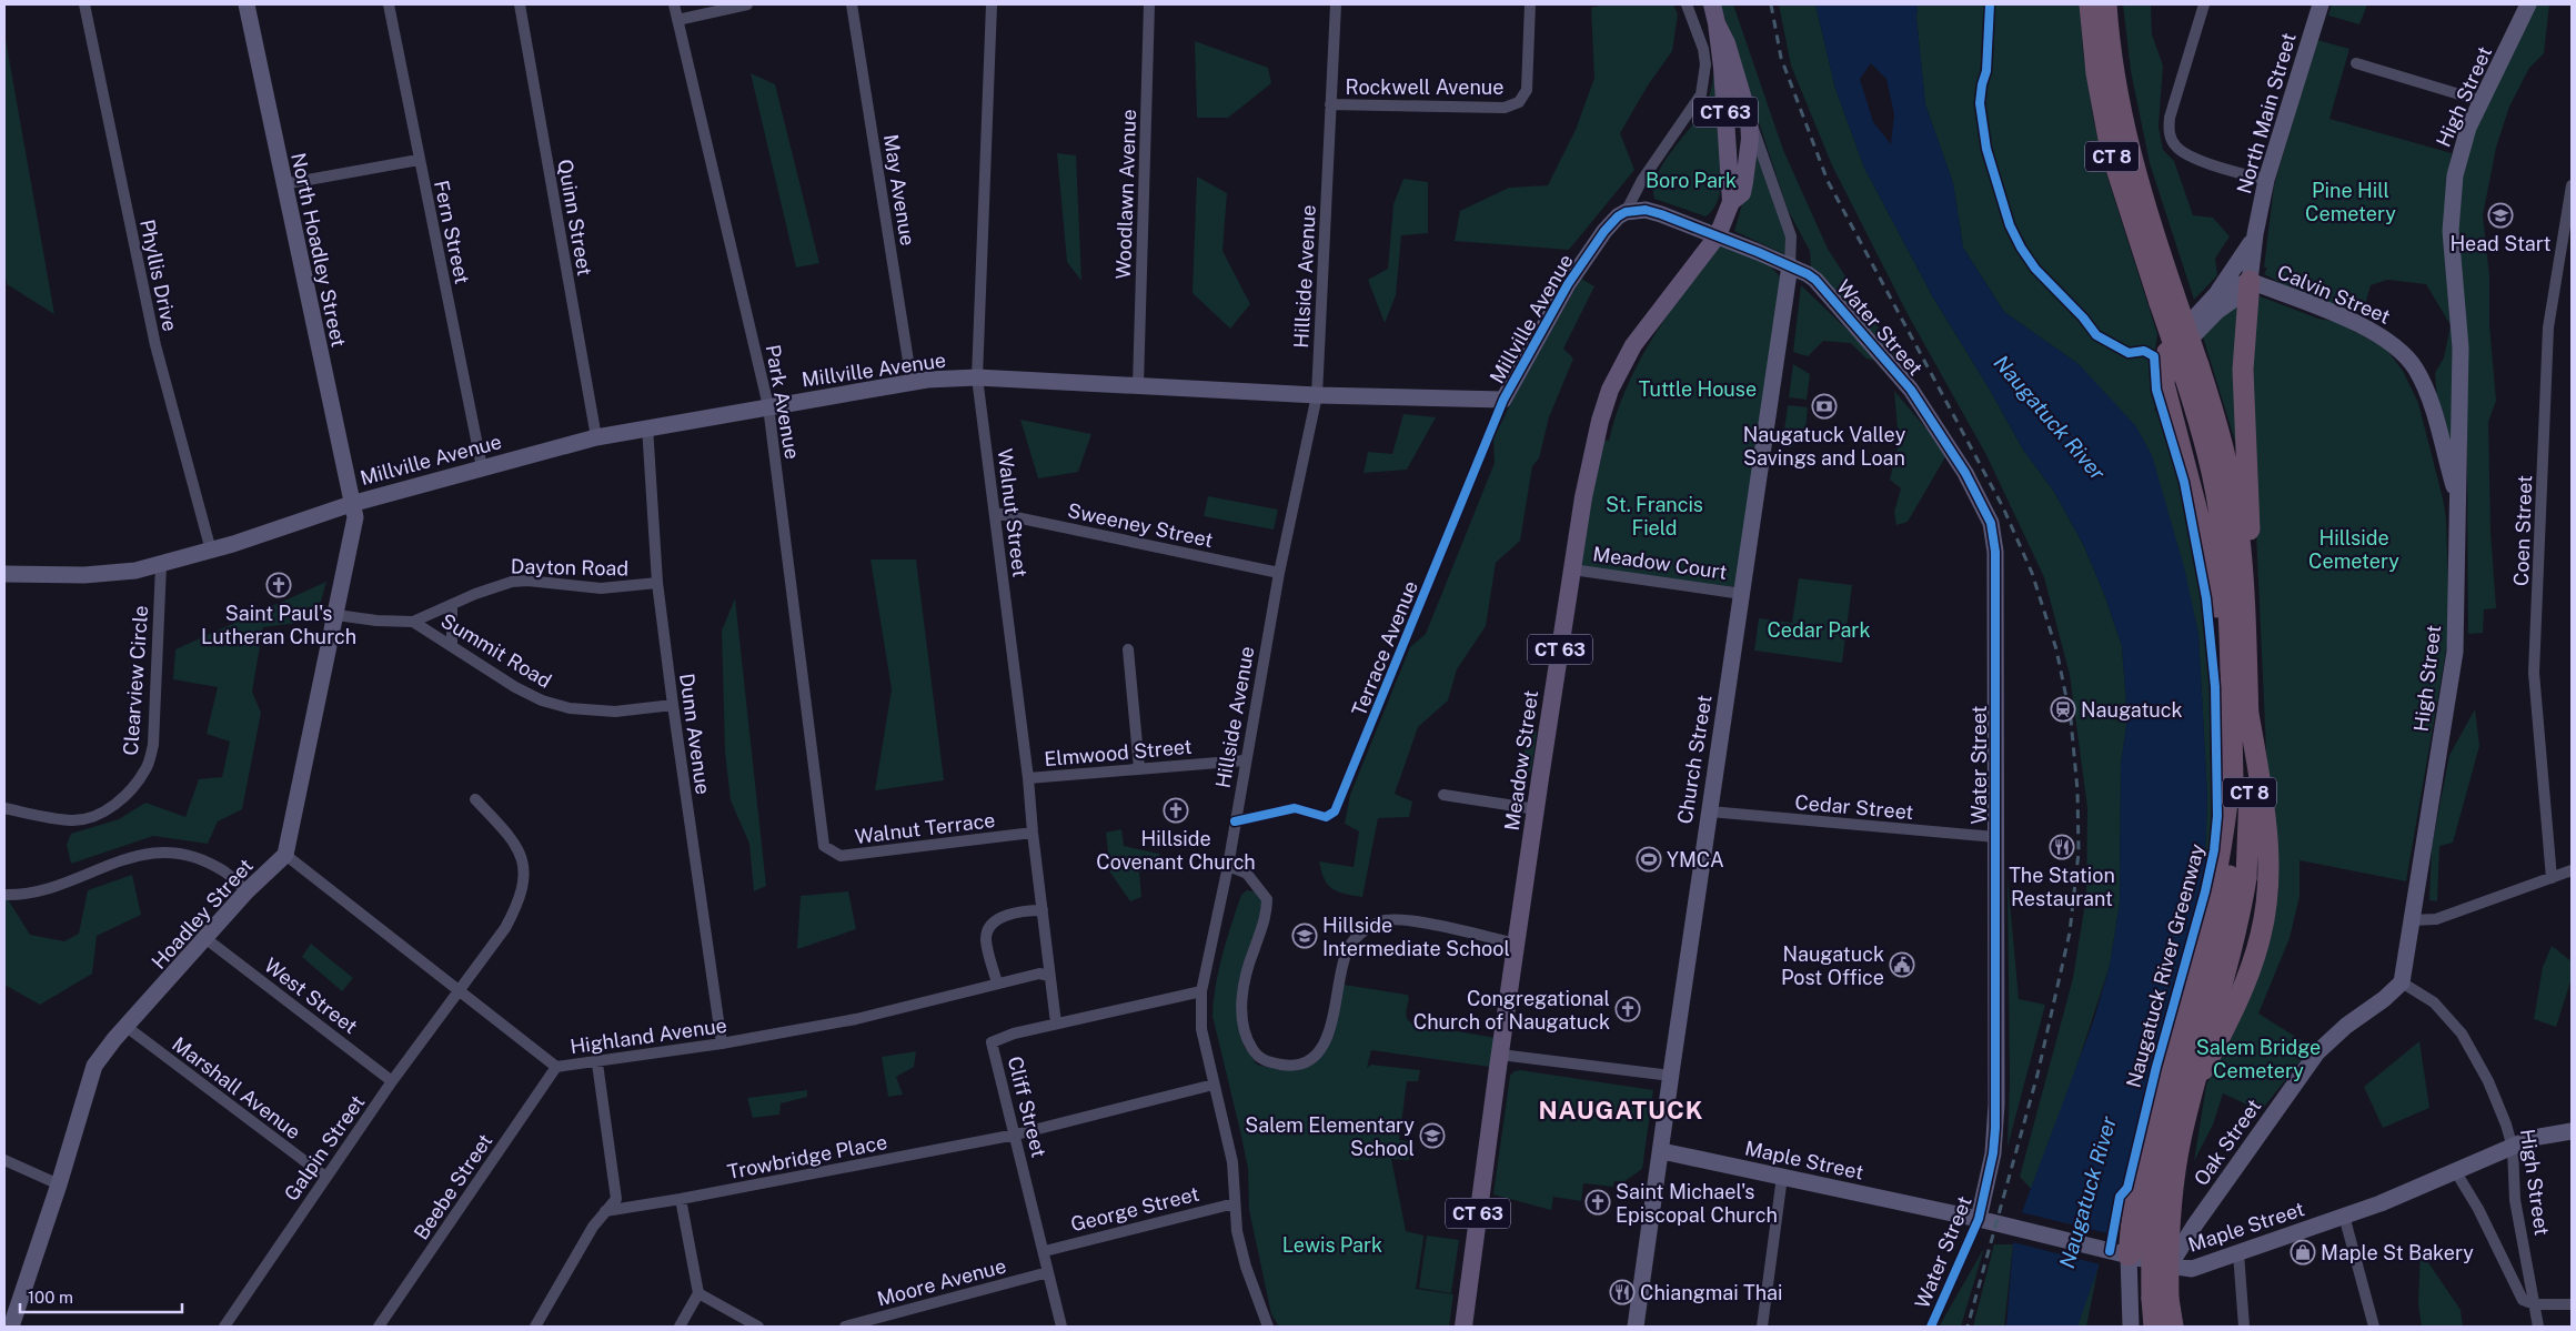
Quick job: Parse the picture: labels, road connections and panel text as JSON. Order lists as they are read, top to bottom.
{
  "streets": {
    "highway": ["CT 8"],
    "main road": ["CT 63", "Meadow Street"],
    "street": [
      "Rockwell Avenue",
      "High Street",
      "North Main Street",
      "May Avenue",
      "Woodlawn Avenue",
      "Quinn Street",
      "Fern Street",
      "North Hoadley Street",
      "Phyllis Drive",
      "Hillside Avenue",
      "Calvin Street",
      "Millville Avenue",
      "Water Street",
      "Park Avenue",
      "Walnut Street",
      "Sweeney Street",
      "Coen Street",
      "Meadow Court",
      "Dayton Road",
      "Terrace Avenue",
      "Summit Road",
      "Clearview Circle",
      "Dunn Avenue",
      "Elmwood Street",
      "Church Street",
      "Cedar Street",
      "Walnut Terrace",
      "Hoadley Street",
      "West Street",
      "Highland Avenue",
      "Marshall Avenue",
      "Cliff Street",
      "Oak Street",
      "Galpin Street",
      "Trowbridge Place",
      "Maple Street",
      "Beebe Street",
      "George Street",
      "Moore Avenue"
    ],
    "cycle path": ["Naugatuck River Greenway"]
  },
  "crossings": [
    ["Rockwell Avenue", "Hillside Avenue"],
    ["High Street", "Calvin Street"],
    ["High Street", "Oak Street"],
    ["High Street", "Maple Street"],
    ["CT 63", "Meadow Street"],
    ["North Main Street", "Calvin Street"],
    ["May Avenue", "Millville Avenue"],
    ["Woodlawn Avenue", "Millville Avenue"],
    ["Quinn Street", "Millville Avenue"],
    ["Fern Street", "Millville Avenue"],
    ["North Hoadley Street", "Millville Avenue"],
    ["Phyllis Drive", "Millville Avenue"],
    ["Hillside Avenue", "Millville Avenue"],
    ["Hillside Avenue", "Sweeney Street"],
    ["Hillside Avenue", "Terrace Avenue"],
    ["Hillside Avenue", "Elmwood Street"],
    ["Hillside Avenue", "Cliff Street"],
    ["Hillside Avenue", "Trowbridge Place"],
    ["Hillside Avenue", "George Street"],
    ["Millville Avenue", "Park Avenue"],
    ["Millville Avenue", "Walnut Street"],
    ["Millville Avenue", "Terrace Avenue"],
    ["Millville Avenue", "Clearview Circle"],
    ["Millville Avenue", "Dunn Avenue"],
    ["Water Street", "Church Street"],
    ["Water Street", "Cedar Street"],
    ["Water Street", "Maple Street"],
    ["Park Avenue", "Walnut Terrace"],
    ["Walnut Street", "Sweeney Street"],
    ["Walnut Street", "Elmwood Street"],
    ["Walnut Street", "Walnut Terrace"],
    ["Walnut Street", "Highland Avenue"],
    ["Walnut Street", "Cliff Street"],
    ["Meadow Court", "Church Street"],
    ["Meadow Court", "Meadow Street"],
    ["Dayton Road", "Summit Road"],
    ["Dayton Road", "Dunn Avenue"],
    ["Summit Road", "Dunn Avenue"],
    ["Dunn Avenue", "Highland Avenue"],
    ["Church Street", "Cedar Street"],
    ["Church Street", "Maple Street"],
    ["Hoadley Street", "West Street"],
    ["Hoadley Street", "Highland Avenue"],
    ["Hoadley Street", "Marshall Avenue"],
    ["West Street", "Galpin Street"],
    ["Highland Avenue", "Galpin Street"],
    ["Highland Avenue", "Beebe Street"],
    ["Marshall Avenue", "Galpin Street"],
    ["Cliff Street", "Trowbridge Place"],
    ["Cliff Street", "George Street"],
    ["Cliff Street", "Moore Avenue"],
    ["Oak Street", "Maple Street"]
  ],
  "districts": ["NAUGATUCK"],
  "water": ["Naugatuck River"],
  "parks": [
    "Boro Park",
    "Pine Hill Cemetery",
    "Tuttle House",
    "St. Francis Field",
    "Hillside Cemetery",
    "Cedar Park",
    "Salem Bridge Cemetery",
    "Lewis Park"
  ],
  "places": {
    "school or university": ["Head Start", "Hillside Intermediate School", "Salem Elementary School"],
    "bank": ["Naugatuck Valley Savings and Loan"],
    "church": [
      "Saint Paul's Lutheran Church",
      "Hillside Covenant Church",
      "Congregational Church of Naugatuck",
      "Saint Michael's Episcopal Church"
    ],
    "station": ["Naugatuck"],
    "restaurant": ["The Station Restaurant", "Chiangmai Thai"],
    "sports": ["YMCA"],
    "public building": ["Naugatuck Post Office"],
    "shop": ["Maple St Bakery"]
  },
  "scale_bar": "100 m"
}
